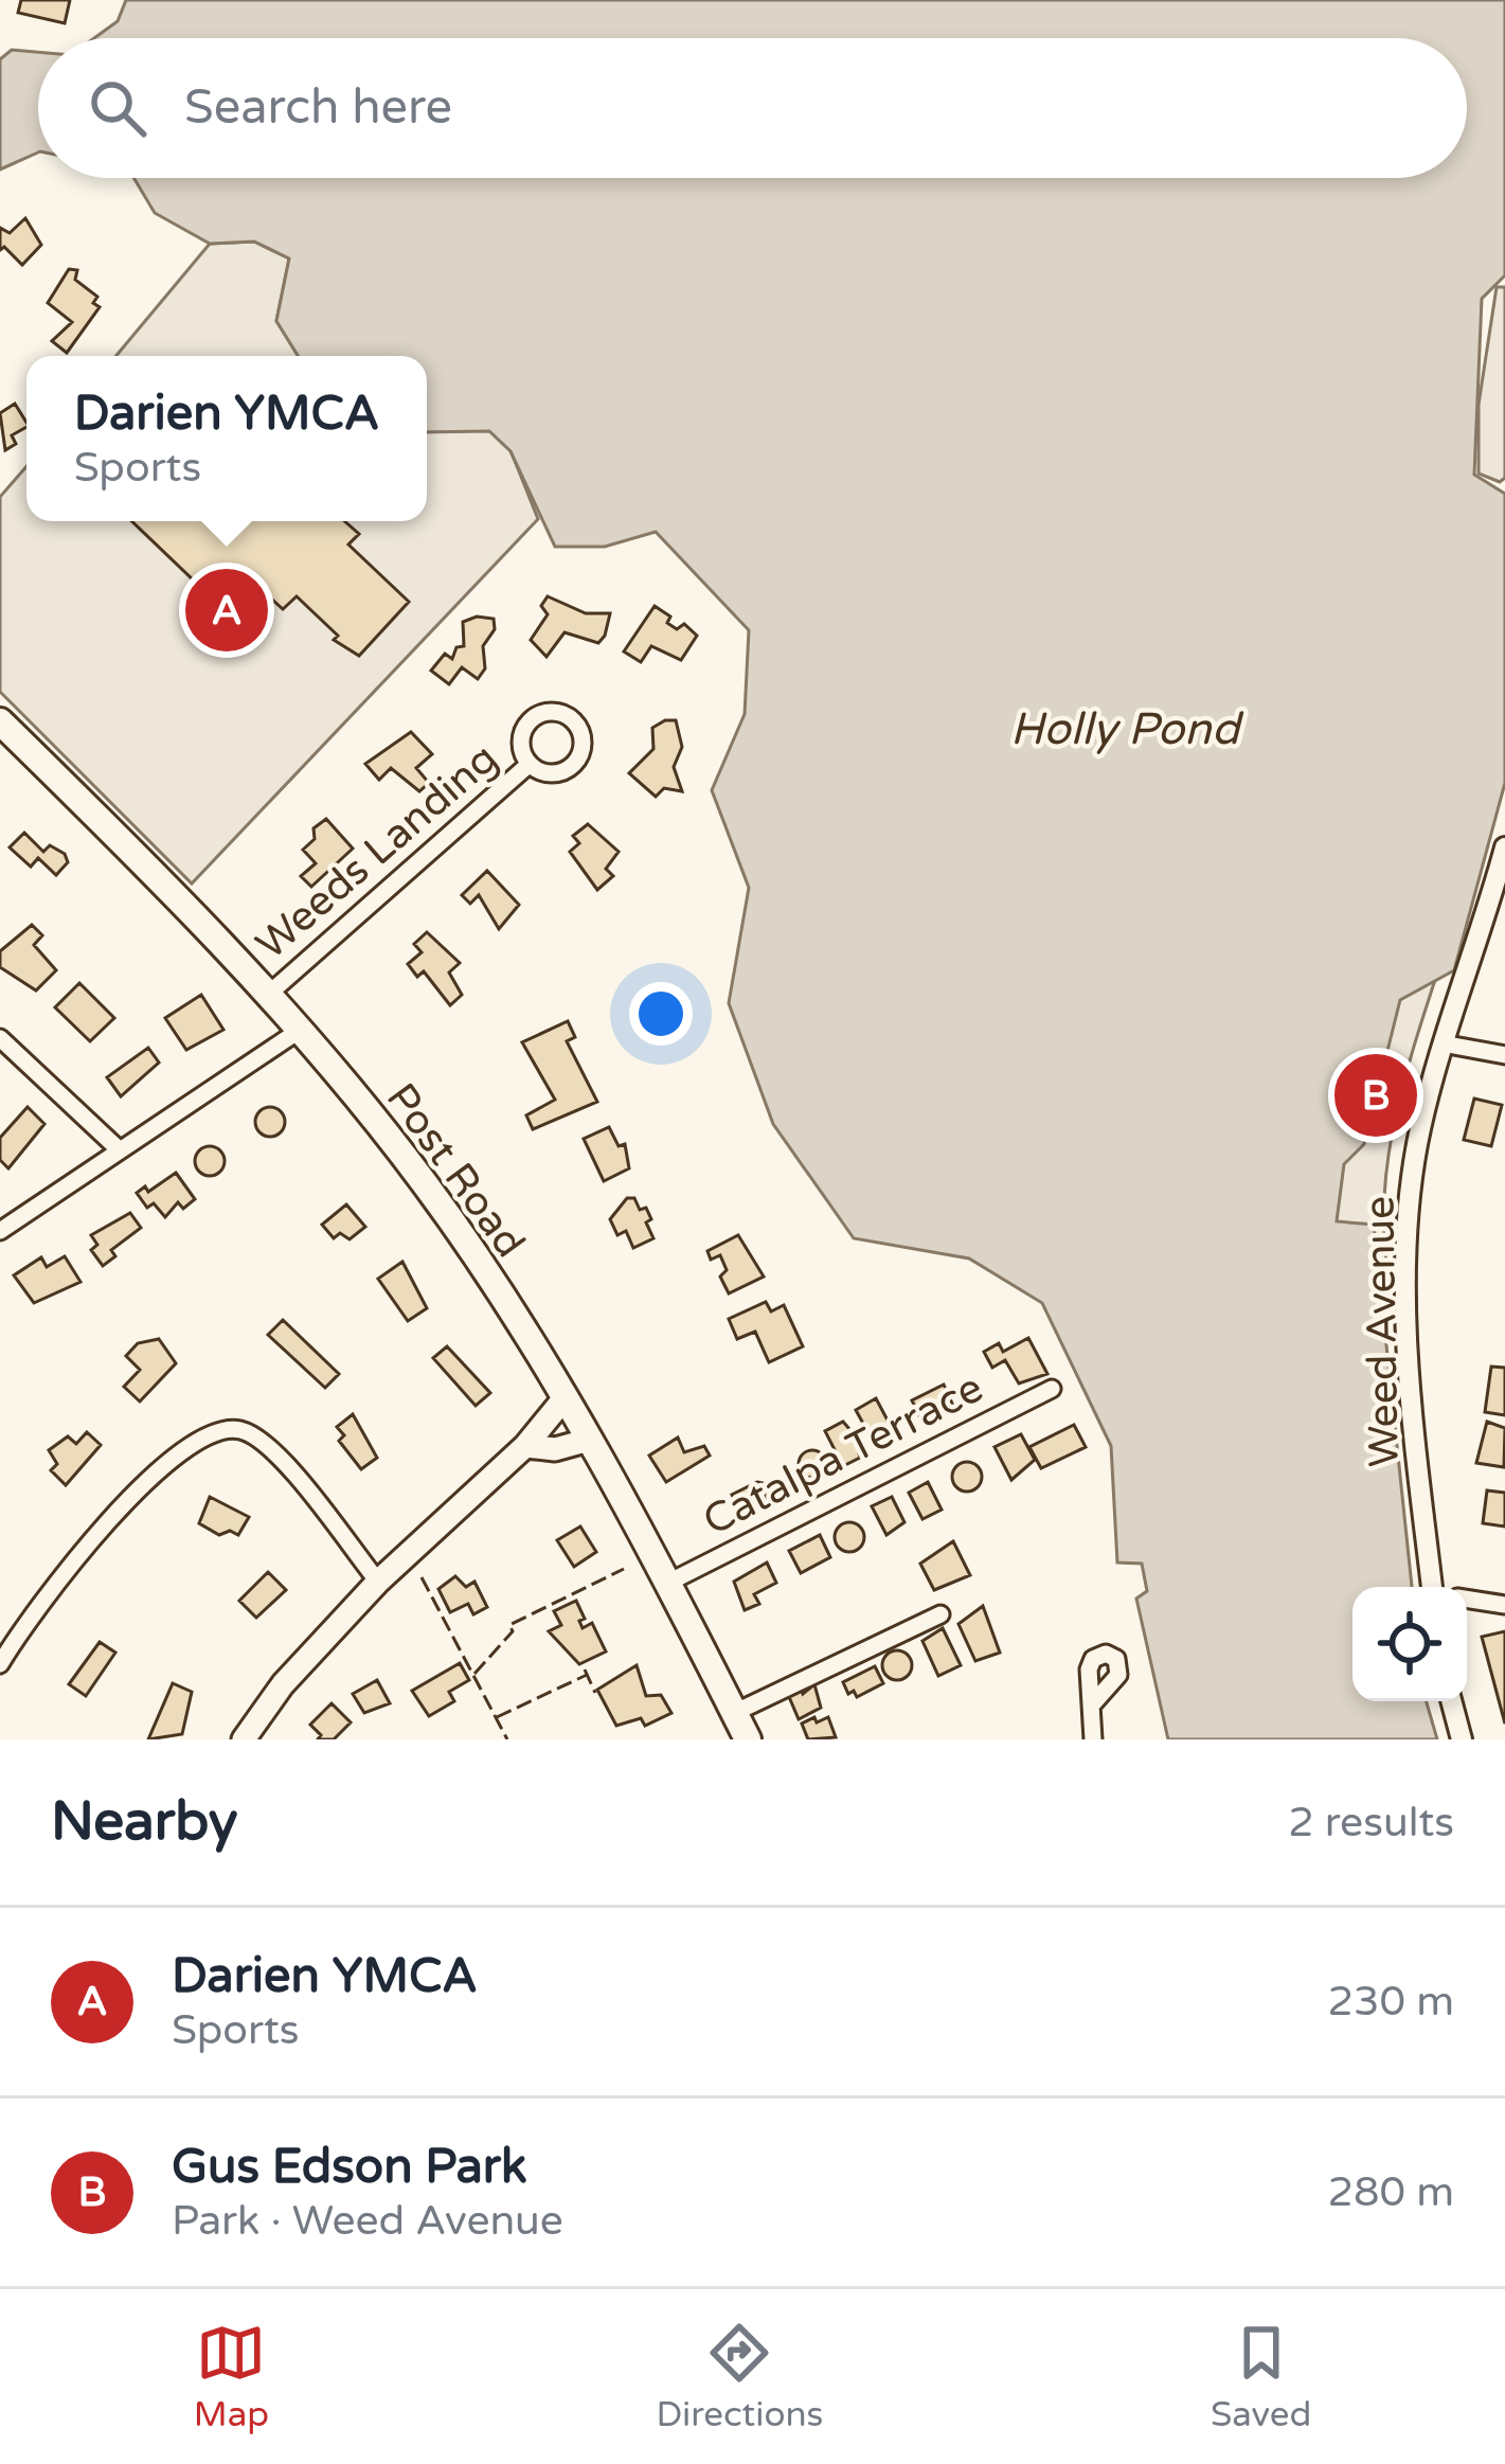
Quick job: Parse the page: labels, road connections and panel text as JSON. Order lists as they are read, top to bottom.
{
  "streets": {
    "main road": ["Post Road"],
    "street": ["Weeds Landing", "Weed Avenue", "Catalpa Terrace"]
  },
  "crossings": [
    ["Weeds Landing", "Post Road"],
    ["Post Road", "Catalpa Terrace"]
  ],
  "water": ["Holly Pond"],
  "page": {
    "search": "Search here",
    "popup": ["Darien YMCA", "Sports"],
    "pins": ["A", "B"],
    "heading": ["Nearby", "2 results"],
    "list": [
      {
        "mark": "A",
        "name": "Darien YMCA",
        "note": "Sports",
        "value": "230 m"
      },
      {
        "mark": "B",
        "name": "Gus Edson Park",
        "note": "Park · Weed Avenue",
        "value": "280 m"
      }
    ],
    "nav": ["Map", "Directions", "Saved"]
  }
}
